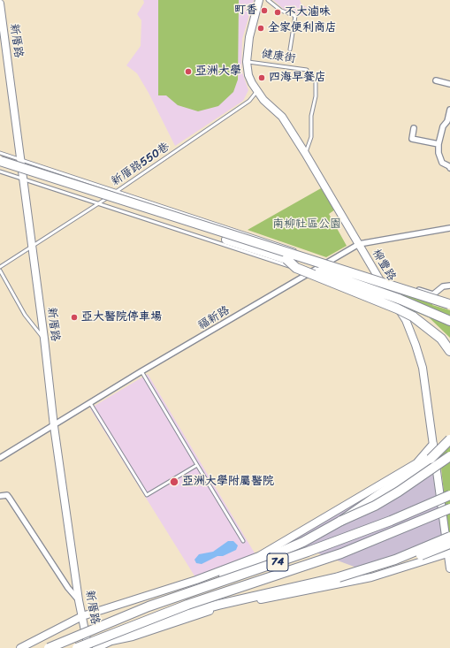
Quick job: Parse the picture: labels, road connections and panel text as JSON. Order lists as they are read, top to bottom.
{
  "streets": {
    "highway": ["74"],
    "street": ["新厝路", "柳豐路", "福新路"],
    "lane": ["健康街", "新厝路550巷"]
  },
  "crossings": [
    ["新厝路", "新厝路550巷"],
    ["新厝路", "福新路"],
    ["健康街", "柳豐路"],
    ["新厝路550巷", "柳豐路"],
    ["柳豐路", "福新路"]
  ],
  "parks": ["南柳社區公園"],
  "places": [
    "町香",
    "不大滷味",
    "全家便利商店",
    "亞洲大學",
    "四海早餐店",
    "亞大醫院停車場",
    "亞洲大學附屬醫院"
  ]
}
